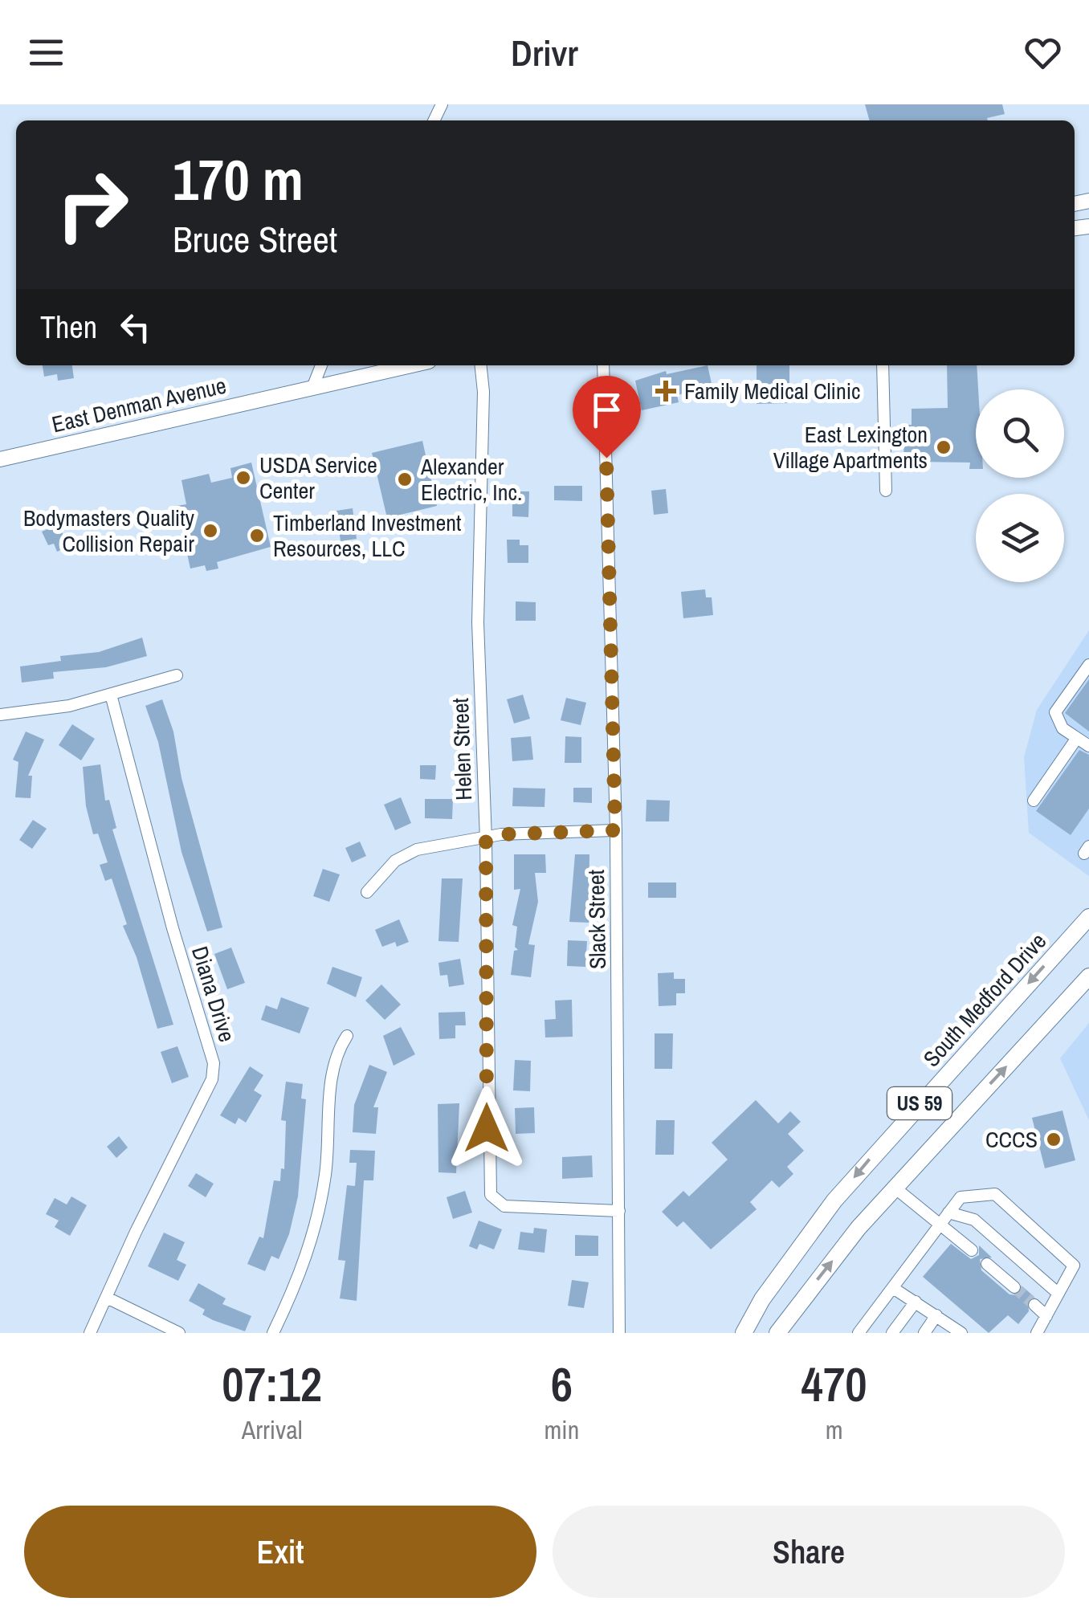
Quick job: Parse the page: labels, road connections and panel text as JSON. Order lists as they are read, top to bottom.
{
  "streets": {
    "highway": ["South Medford Drive", "US 59"],
    "main road": ["East Denman Avenue"],
    "street": ["Helen Street", "Slack Street", "Diana Drive"]
  },
  "crossings": [
    ["Helen Street", "Slack Street"],
    ["South Medford Drive", "US 59"]
  ],
  "places": {
    "health": ["Family Medical Clinic"],
    "other": [
      "East Lexington Village Apartments",
      "USDA Service Center",
      "Alexander Electric, Inc.",
      "Bodymasters Quality Collision Repair",
      "Timberland Investment Resources, LLC",
      "CCCS"
    ]
  },
  "page": {
    "header": "Drivr",
    "turn": ["170 m", "Bruce Street"],
    "then": "Then",
    "eta": [
      "07:12",
      "Arrival",
      "6",
      "min",
      "470",
      "m"
    ],
    "buttons": ["Exit", "Share"]
  }
}
